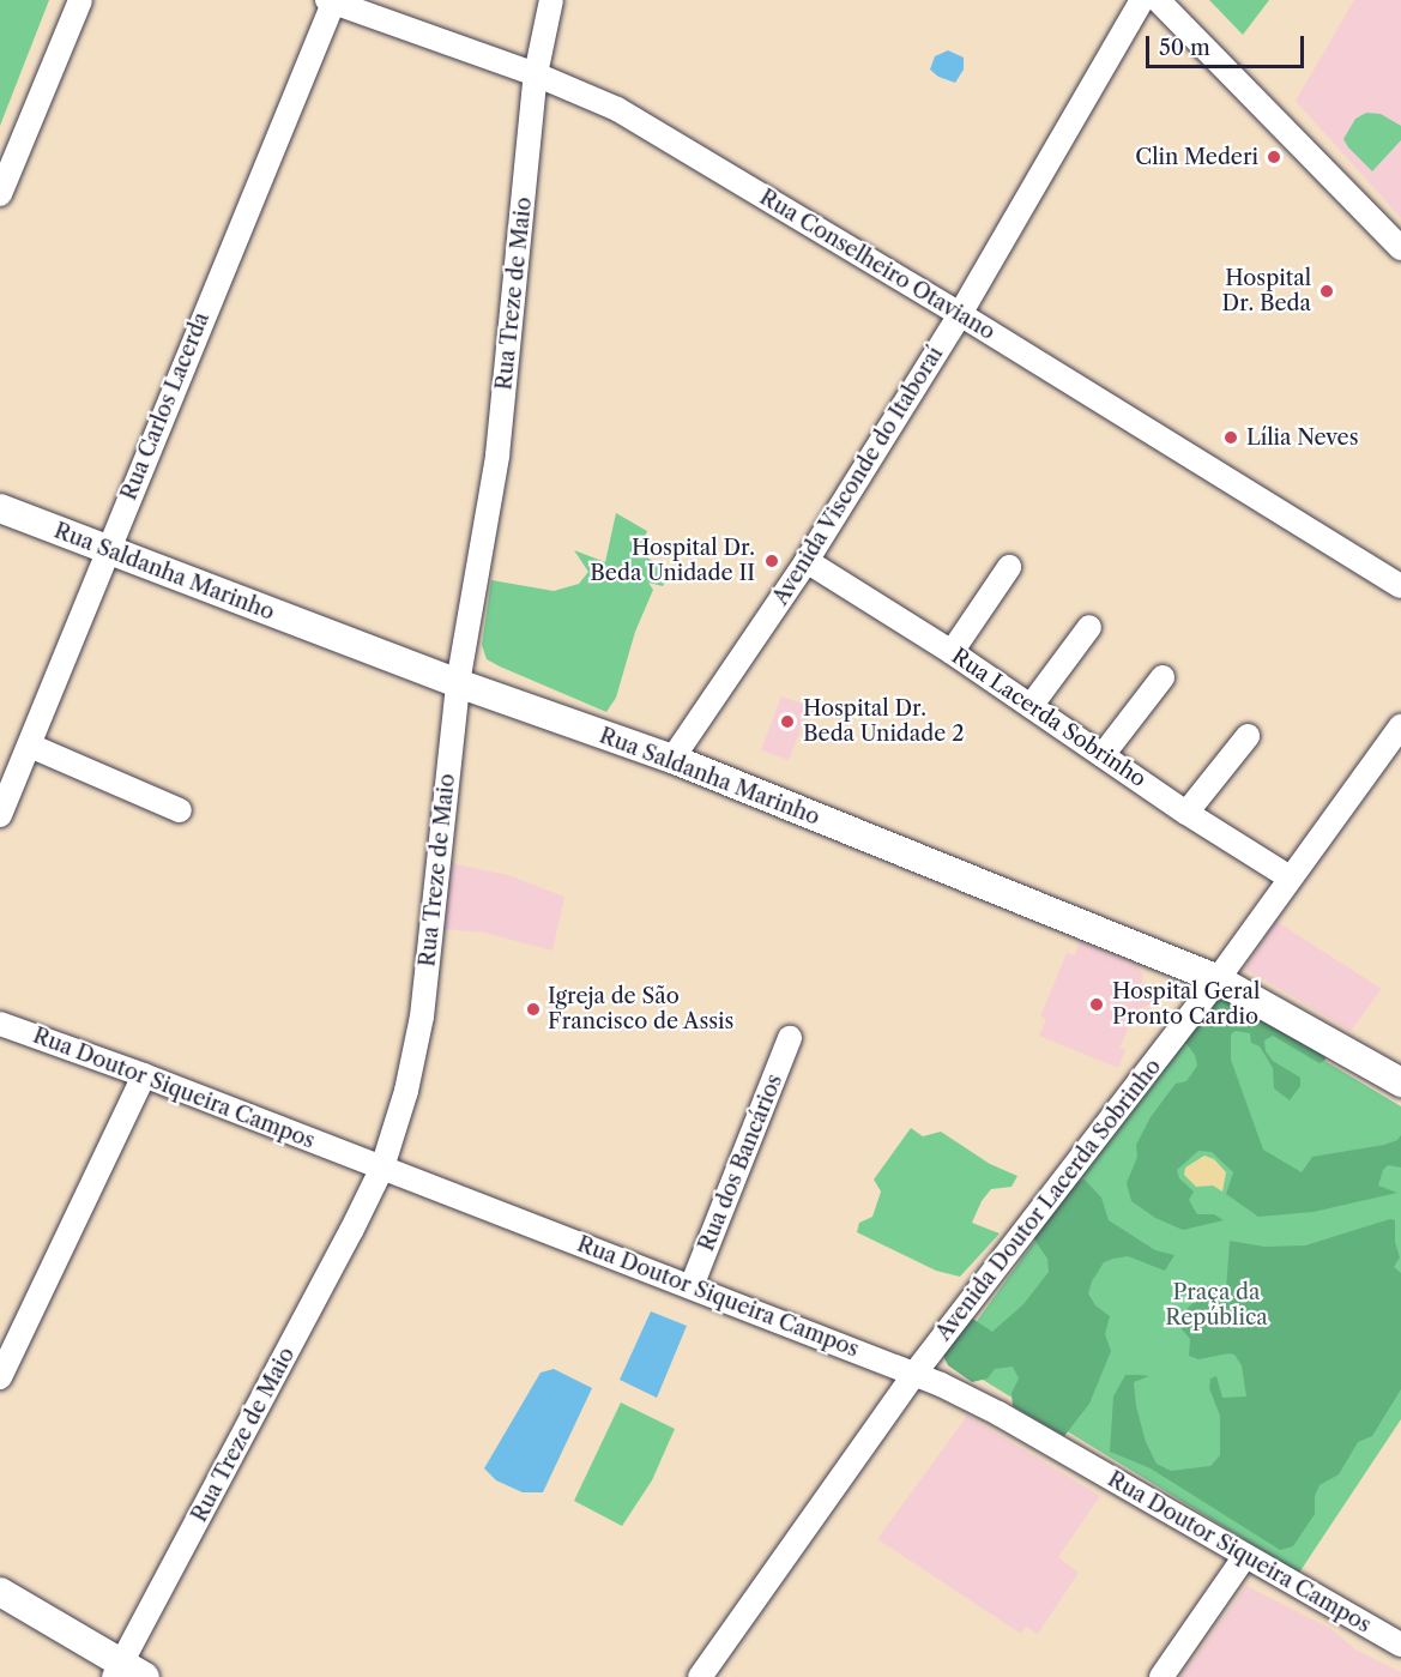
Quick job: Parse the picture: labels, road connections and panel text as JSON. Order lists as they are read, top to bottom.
{
  "streets": {
    "main road": ["Rua Saldanha Marinho"],
    "street": [
      "Rua Conselheiro Otaviano",
      "Rua Treze de Maio",
      "Rua Carlos Lacerda",
      "Avenida Visconde do Itaboraí",
      "Rua Lacerda Sobrinho",
      "Rua Doutor Siqueira Campos",
      "Rua dos Bancários",
      "Avenida Doutor Lacerda Sobrinho"
    ]
  },
  "crossings": [
    ["Rua Conselheiro Otaviano", "Rua Treze de Maio"],
    ["Rua Conselheiro Otaviano", "Rua Carlos Lacerda"],
    ["Rua Conselheiro Otaviano", "Avenida Visconde do Itaboraí"],
    ["Rua Treze de Maio", "Rua Saldanha Marinho"],
    ["Rua Treze de Maio", "Rua Doutor Siqueira Campos"],
    ["Rua Carlos Lacerda", "Rua Saldanha Marinho"],
    ["Avenida Visconde do Itaboraí", "Rua Saldanha Marinho"],
    ["Avenida Visconde do Itaboraí", "Rua Lacerda Sobrinho"],
    ["Rua Saldanha Marinho", "Avenida Doutor Lacerda Sobrinho"],
    ["Rua Lacerda Sobrinho", "Avenida Doutor Lacerda Sobrinho"],
    ["Rua Doutor Siqueira Campos", "Rua dos Bancários"],
    ["Rua Doutor Siqueira Campos", "Avenida Doutor Lacerda Sobrinho"]
  ],
  "parks": ["Praça da República"],
  "places": [
    "Clin Mederi",
    "Hospital Dr. Beda",
    "Lília Neves",
    "Hospital Dr. Beda Unidade II",
    "Hospital Dr. Beda Unidade 2",
    "Hospital Geral Pronto Cardio",
    "Igreja de São Francisco de Assis"
  ],
  "scale_bar": "50 m"
}
